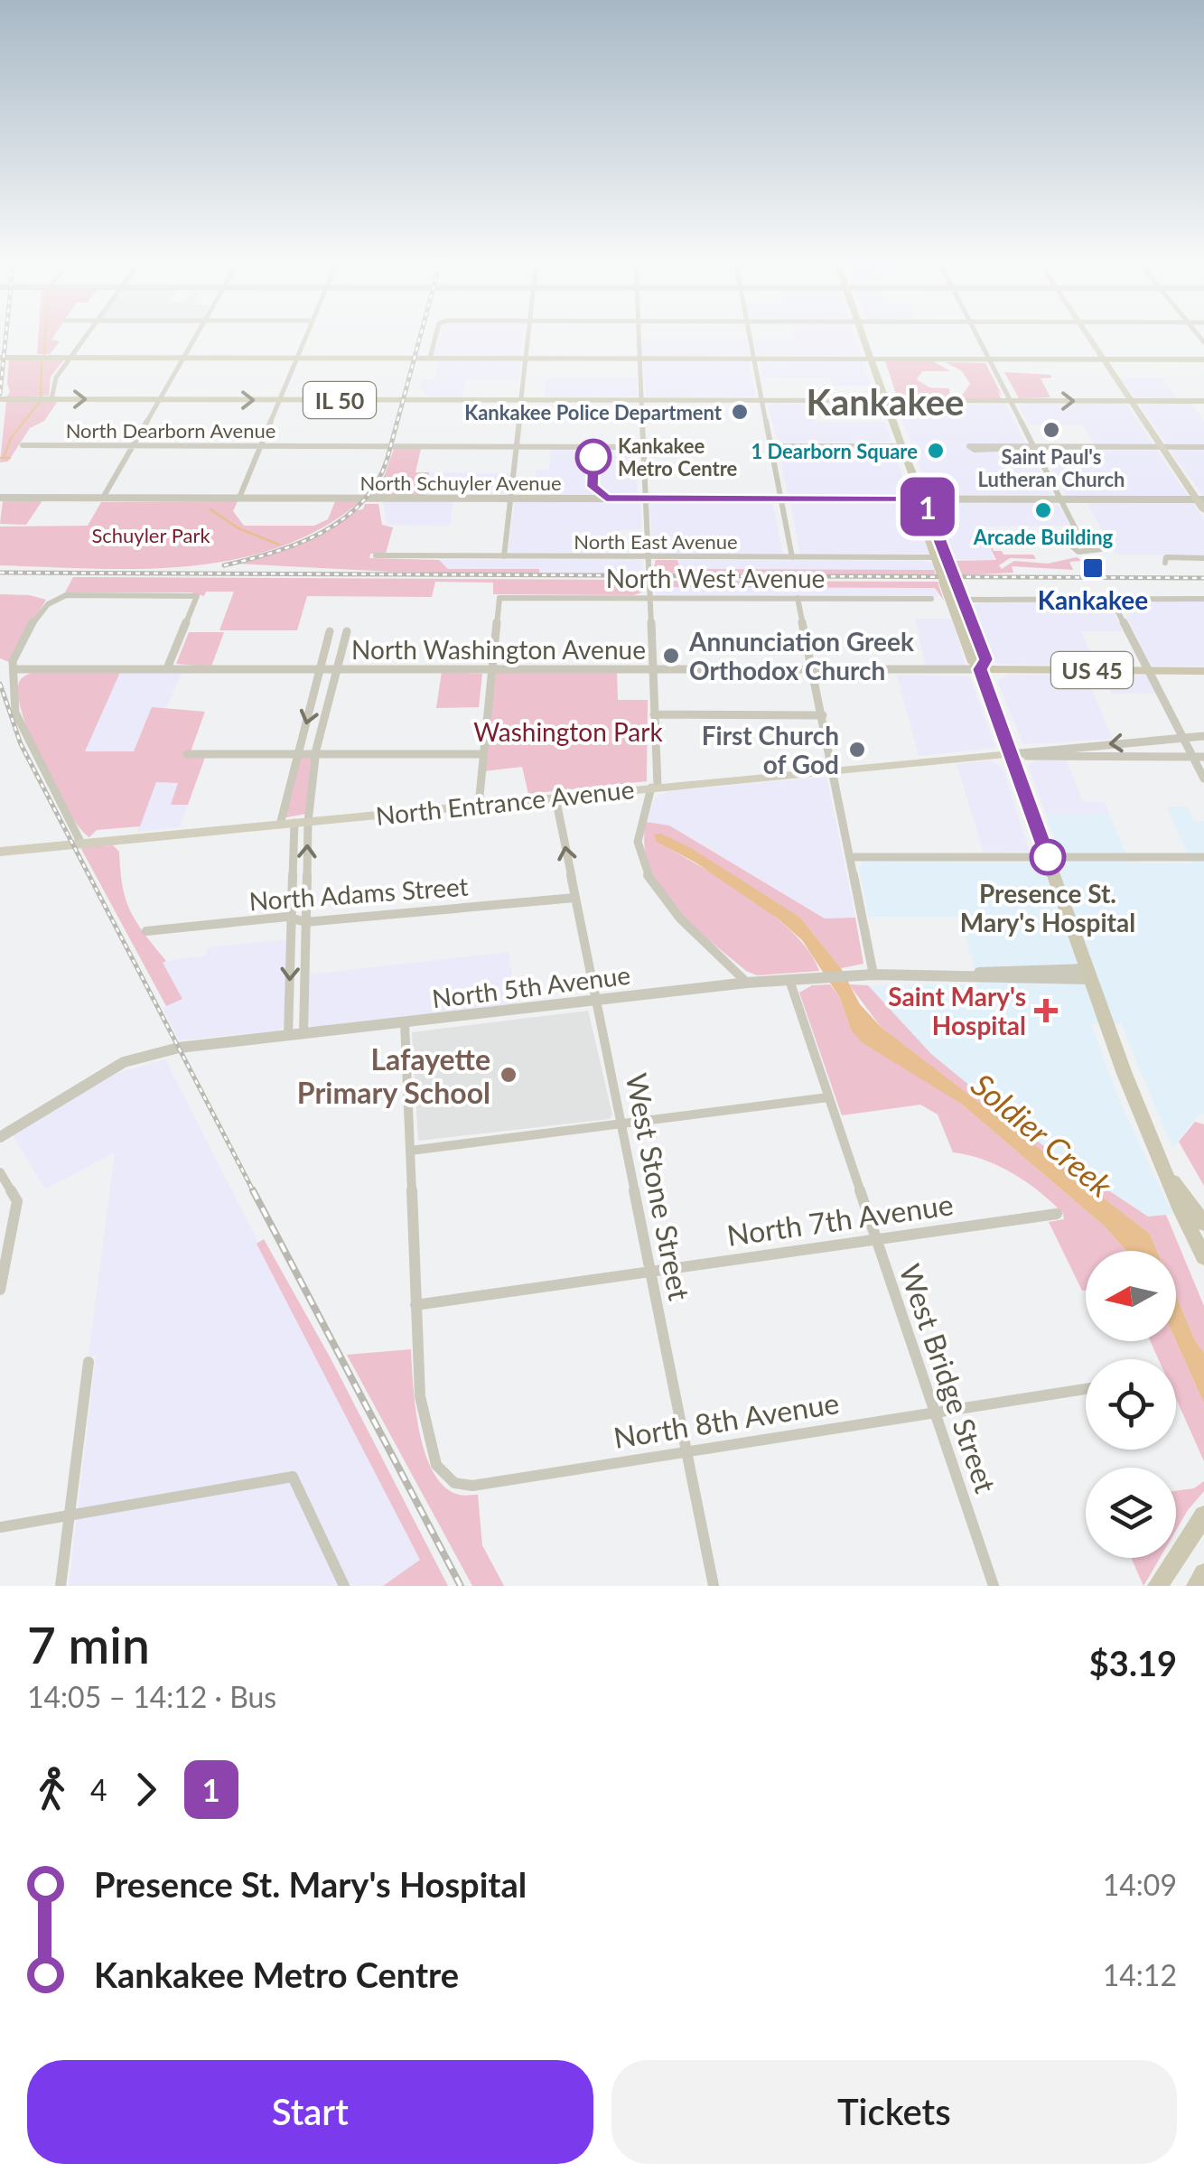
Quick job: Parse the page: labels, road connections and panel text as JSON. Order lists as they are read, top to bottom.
{
  "streets": {
    "main road": ["IL 50", "US 45", "North Entrance Avenue"],
    "street": [
      "North Dearborn Avenue",
      "North Schuyler Avenue",
      "North East Avenue",
      "North West Avenue",
      "North Washington Avenue",
      "North Adams Street",
      "North 5th Avenue",
      "West Stone Street",
      "North 7th Avenue",
      "West Bridge Street",
      "North 8th Avenue"
    ]
  },
  "crossings": [
    ["North West Avenue", "North Washington Avenue"],
    ["North Washington Avenue", "US 45"],
    ["North Entrance Avenue", "West Stone Street"],
    ["North Adams Street", "West Stone Street"],
    ["North 5th Avenue", "West Stone Street"],
    ["North 5th Avenue", "West Bridge Street"],
    ["North 5th Avenue", "North 8th Avenue"],
    ["West Stone Street", "North 7th Avenue"],
    ["West Stone Street", "North 8th Avenue"],
    ["North 7th Avenue", "West Bridge Street"],
    ["North 7th Avenue", "North 8th Avenue"],
    ["West Bridge Street", "North 8th Avenue"]
  ],
  "districts": ["Kankakee"],
  "water": ["Soldier Creek"],
  "parks": ["Schuyler Park", "Washington Park"],
  "places": {
    "other": [
      "Kankakee Police Department",
      "Saint Paul's Lutheran Church",
      "1 Dearborn Square",
      "Kankakee Metro Centre",
      "Arcade Building",
      "Annunciation Greek Orthodox Church",
      "First Church of God",
      "Presence St. Mary's Hospital",
      "Lafayette Primary School"
    ],
    "transit": ["Kankakee"],
    "health": ["Saint Mary's Hospital"]
  },
  "lines": ["bus line 1"],
  "north": "left",
  "page": {
    "on_map": "1",
    "heading": ["7 min", "14:05 – 14:12 · Bus", "$3.19"],
    "legs": ["4", "1"],
    "list": [
      {
        "name": "Presence St. Mary's Hospital",
        "value": "14:09"
      },
      {
        "name": "Kankakee Metro Centre",
        "value": "14:12"
      }
    ],
    "buttons": ["Start", "Tickets"]
  }
}
